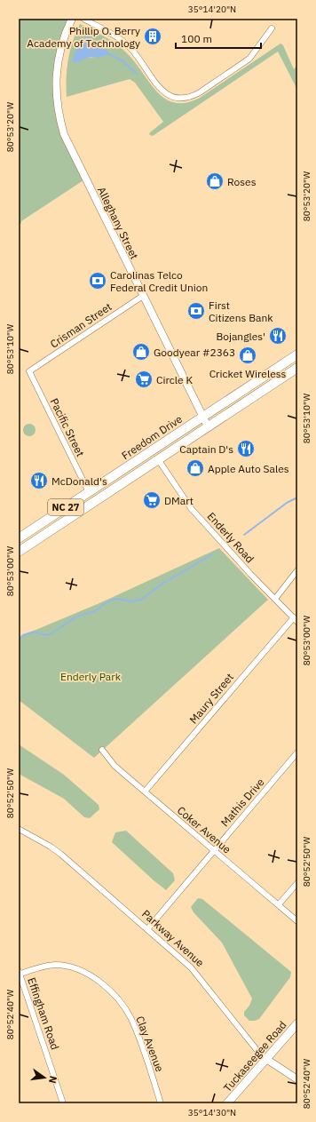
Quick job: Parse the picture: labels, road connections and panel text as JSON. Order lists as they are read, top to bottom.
{
  "streets": {
    "main road": ["Freedom Drive", "NC 27", "Tuckaseegee Road"],
    "street": [
      "Alleghany Street",
      "Crisman Street",
      "Pacific Street",
      "Enderly Road",
      "Maury Street",
      "Mathis Drive",
      "Coker Avenue",
      "Parkway Avenue",
      "Effingham Road",
      "Clay Avenue"
    ]
  },
  "crossings": [
    ["Alleghany Street", "Crisman Street"],
    ["Alleghany Street", "Freedom Drive"],
    ["Crisman Street", "Pacific Street"],
    ["Pacific Street", "Freedom Drive"],
    ["Freedom Drive", "Enderly Road"],
    ["Enderly Road", "Maury Street"],
    ["Maury Street", "Coker Avenue"],
    ["Mathis Drive", "Coker Avenue"],
    ["Mathis Drive", "Parkway Avenue"],
    ["Parkway Avenue", "Tuckaseegee Road"],
    ["Effingham Road", "Clay Avenue"]
  ],
  "parks": ["Enderly Park"],
  "places": {
    "building": ["Phillip O. Berry Academy of Technology"],
    "shop": [
      "Roses",
      "Goodyear #2363",
      "Cricket Wireless",
      "Apple Auto Sales"
    ],
    "bank": ["Carolinas Telco Federal Credit Union", "First Citizens Bank"],
    "restaurant": ["Bojangles'", "Captain D's", "McDonald's"],
    "supermarket": ["Circle K", "DMart"]
  },
  "scale_bar": "100 m",
  "north": "right",
  "coordinates": [
    "35°14'20\"N",
    "80°53'20\"W",
    "80°53'10\"W",
    "80°53'00\"W",
    "80°52'50\"W",
    "80°52'40\"W",
    "35°14'30\"N"
  ]
}
